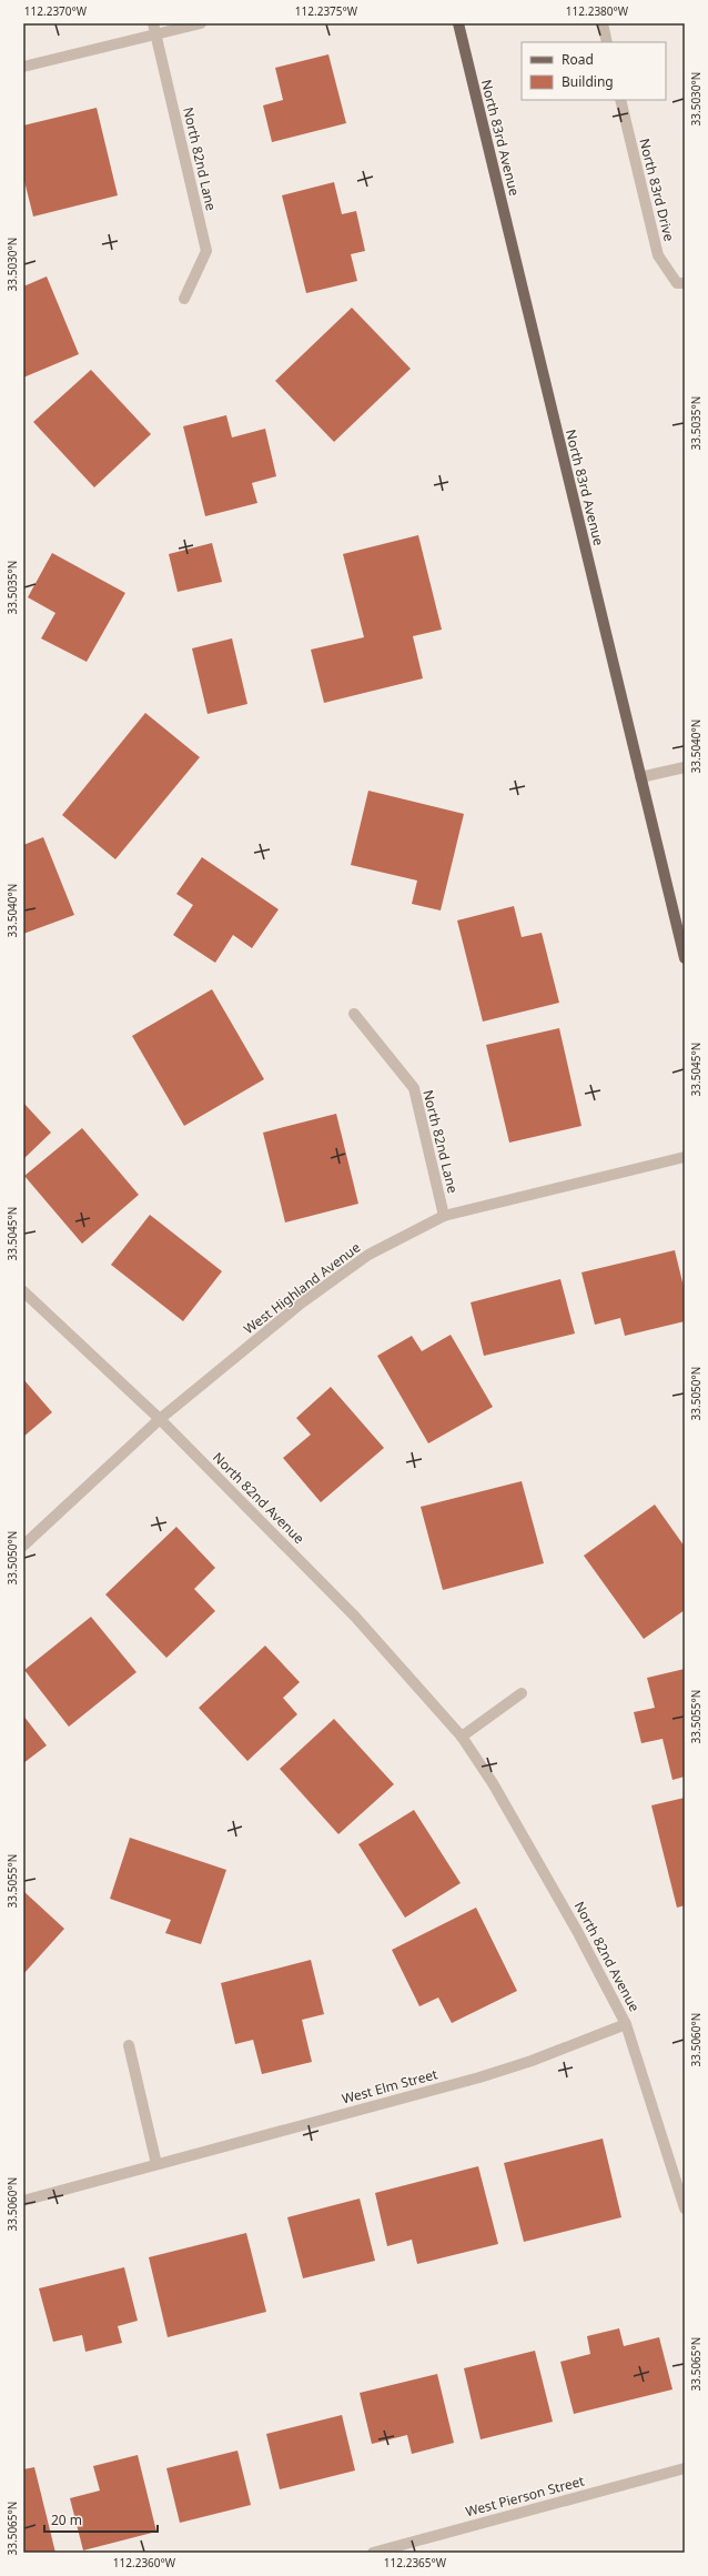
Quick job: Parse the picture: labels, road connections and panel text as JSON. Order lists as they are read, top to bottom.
{
  "streets": {
    "main road": ["North 83rd Avenue"],
    "street": [
      "North 82nd Lane",
      "North 83rd Drive",
      "West Highland Avenue",
      "North 82nd Avenue",
      "West Elm Street",
      "West Pierson Street"
    ]
  },
  "crossings": [
    ["North 82nd Lane", "West Highland Avenue"],
    ["West Highland Avenue", "North 82nd Avenue"],
    ["North 82nd Avenue", "West Elm Street"]
  ],
  "legend": ["Road", "Building"],
  "scale_bar": "20 m",
  "coordinates": [
    "112.2370°W",
    "112.2375°W",
    "112.2380°W",
    "33.5030°N",
    "33.5035°N",
    "33.5040°N",
    "33.5045°N",
    "33.5050°N",
    "33.5055°N",
    "33.5060°N",
    "33.5065°N",
    "112.2360°W",
    "112.2365°W"
  ]
}
